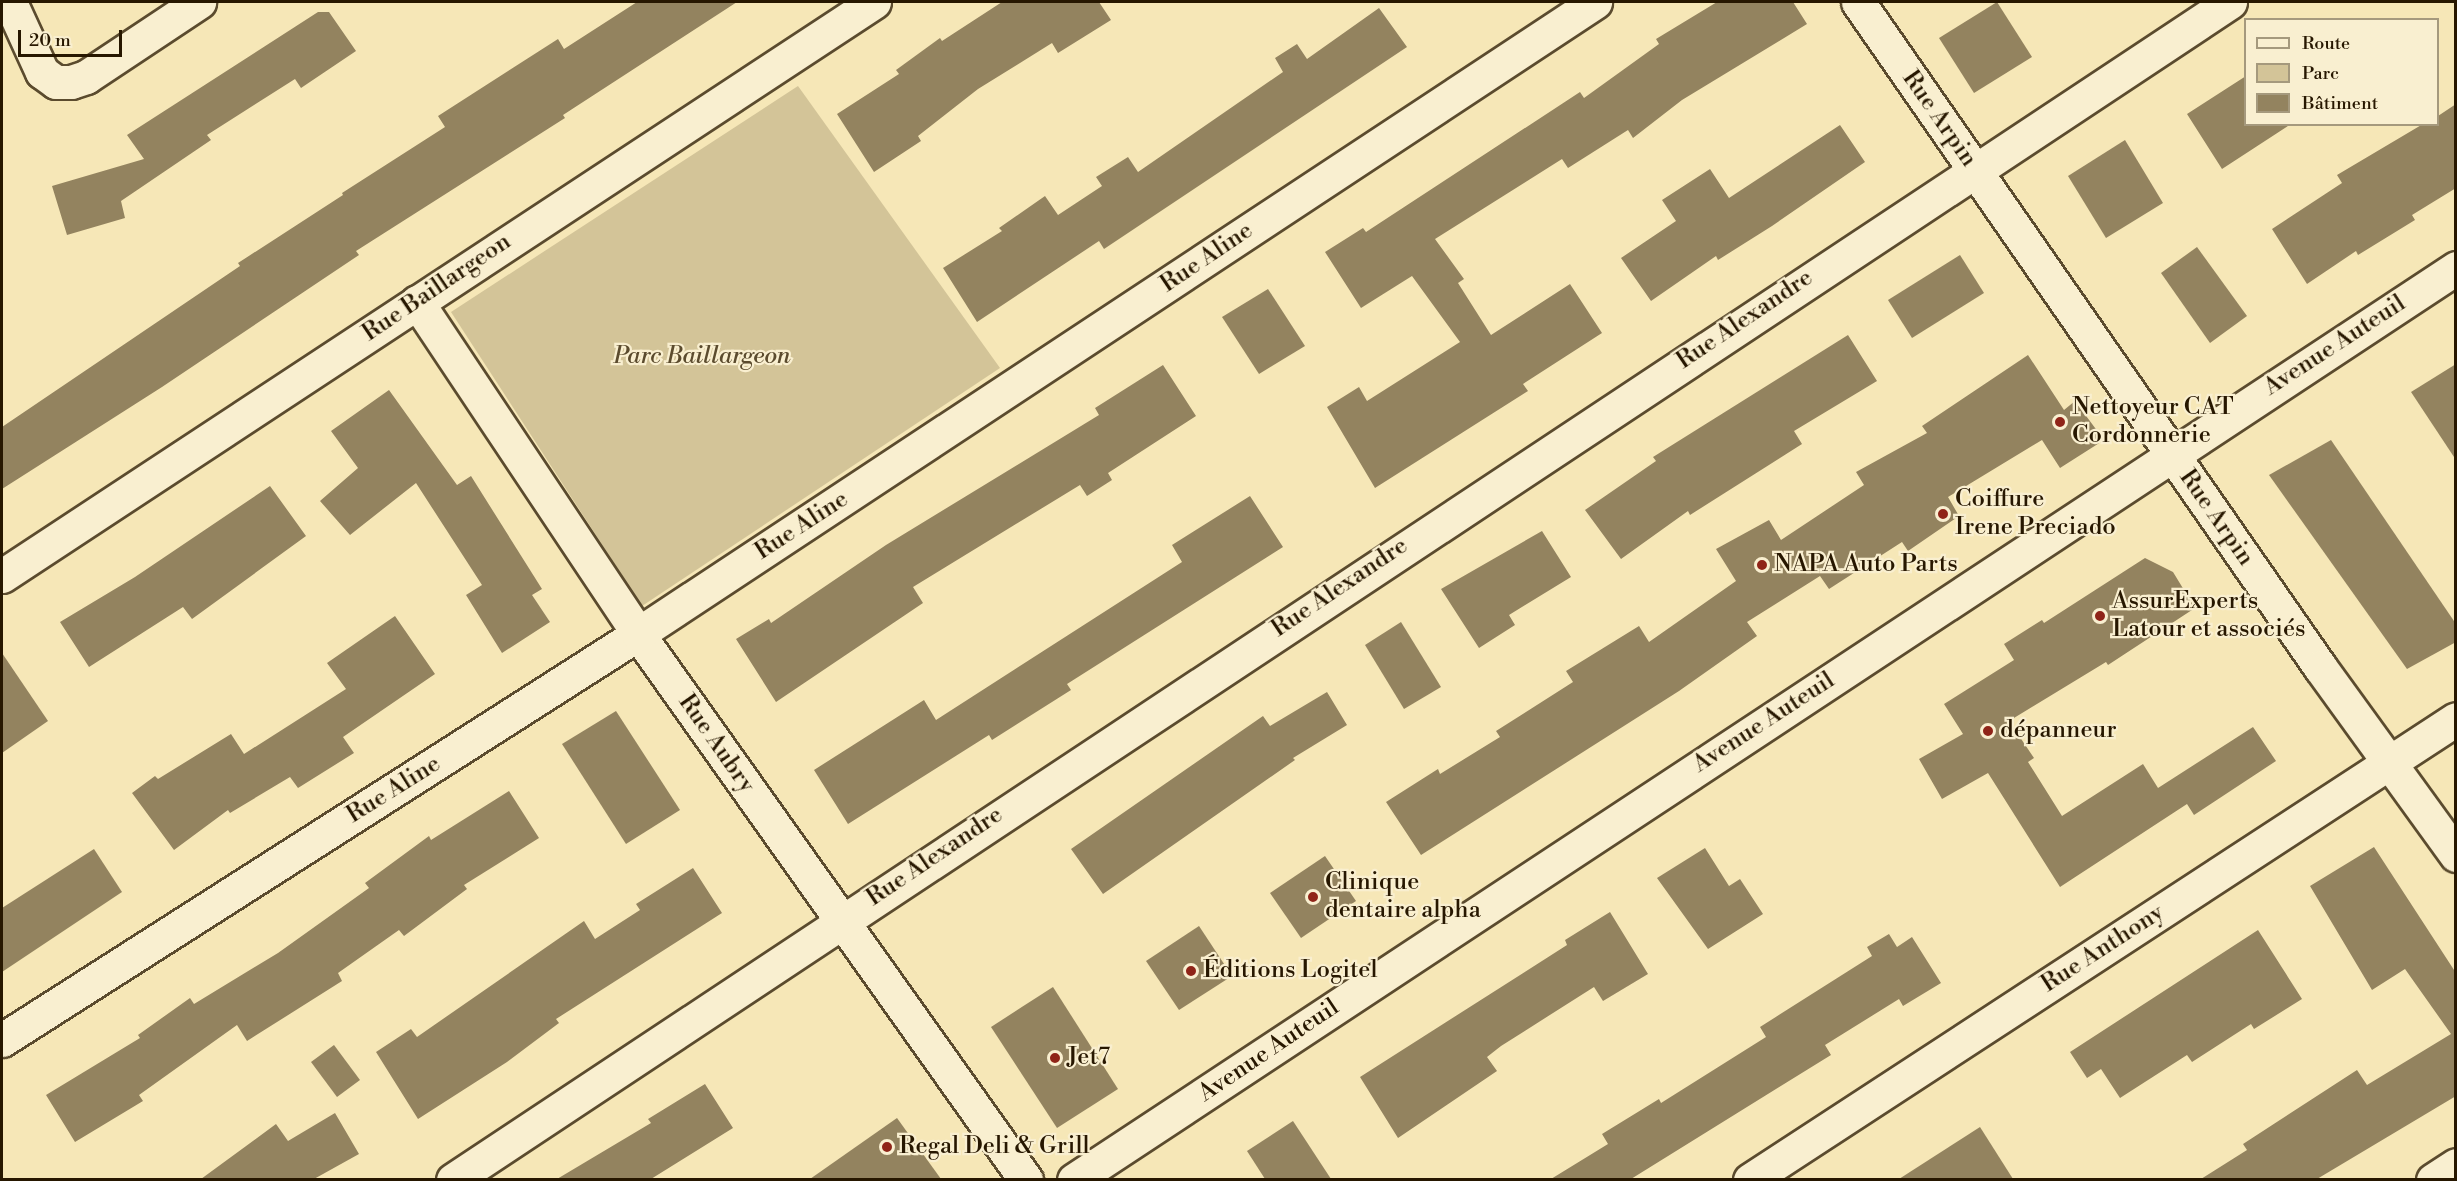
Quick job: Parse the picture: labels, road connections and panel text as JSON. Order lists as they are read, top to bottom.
{
  "streets": {
    "street": [
      "Rue Arpin",
      "Rue Aline",
      "Rue Baillargeon",
      "Rue Alexandre",
      "Avenue Auteuil",
      "Rue Aubry",
      "Rue Anthony"
    ]
  },
  "crossings": [
    ["Rue Arpin", "Rue Alexandre"],
    ["Rue Arpin", "Avenue Auteuil"],
    ["Rue Arpin", "Rue Anthony"],
    ["Rue Aline", "Rue Aubry"],
    ["Rue Baillargeon", "Rue Aubry"],
    ["Rue Alexandre", "Rue Aubry"]
  ],
  "parks": ["Parc Baillargeon"],
  "places": [
    "Nettoyeur CAT Cordonnerie",
    "Coiffure Irene Preciado",
    "NAPA Auto Parts",
    "AssurExperts Latour et associés",
    "dépanneur",
    "Clinique dentaire alpha",
    "Éditions Logitel",
    "Jet7",
    "Regal Deli & Grill"
  ],
  "legend": ["Route", "Parc", "Bâtiment"],
  "scale_bar": "20 m"
}
